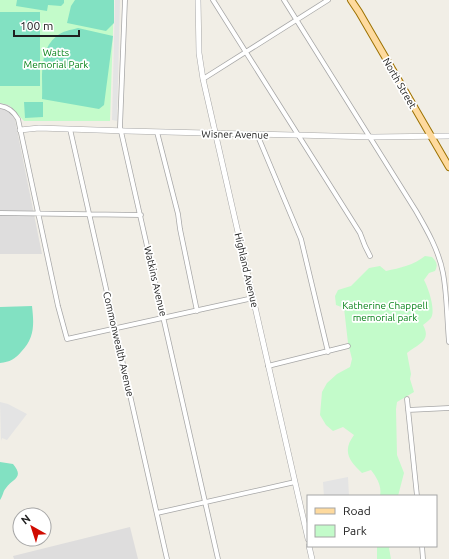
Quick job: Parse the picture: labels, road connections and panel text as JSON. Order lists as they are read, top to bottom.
{
  "streets": {
    "main road": ["North Street"],
    "street": [
      "Wisner Avenue",
      "Highland Avenue",
      "Watkins Avenue",
      "Commonwealth Avenue"
    ]
  },
  "crossings": [
    ["North Street", "Wisner Avenue"],
    ["Wisner Avenue", "Highland Avenue"],
    ["Wisner Avenue", "Watkins Avenue"],
    ["Wisner Avenue", "Commonwealth Avenue"]
  ],
  "parks": ["Watts Memorial Park", "Katherine Chappell memorial park"],
  "legend": ["Road", "Park"],
  "scale_bar": "100 m",
  "north": "top left"
}
